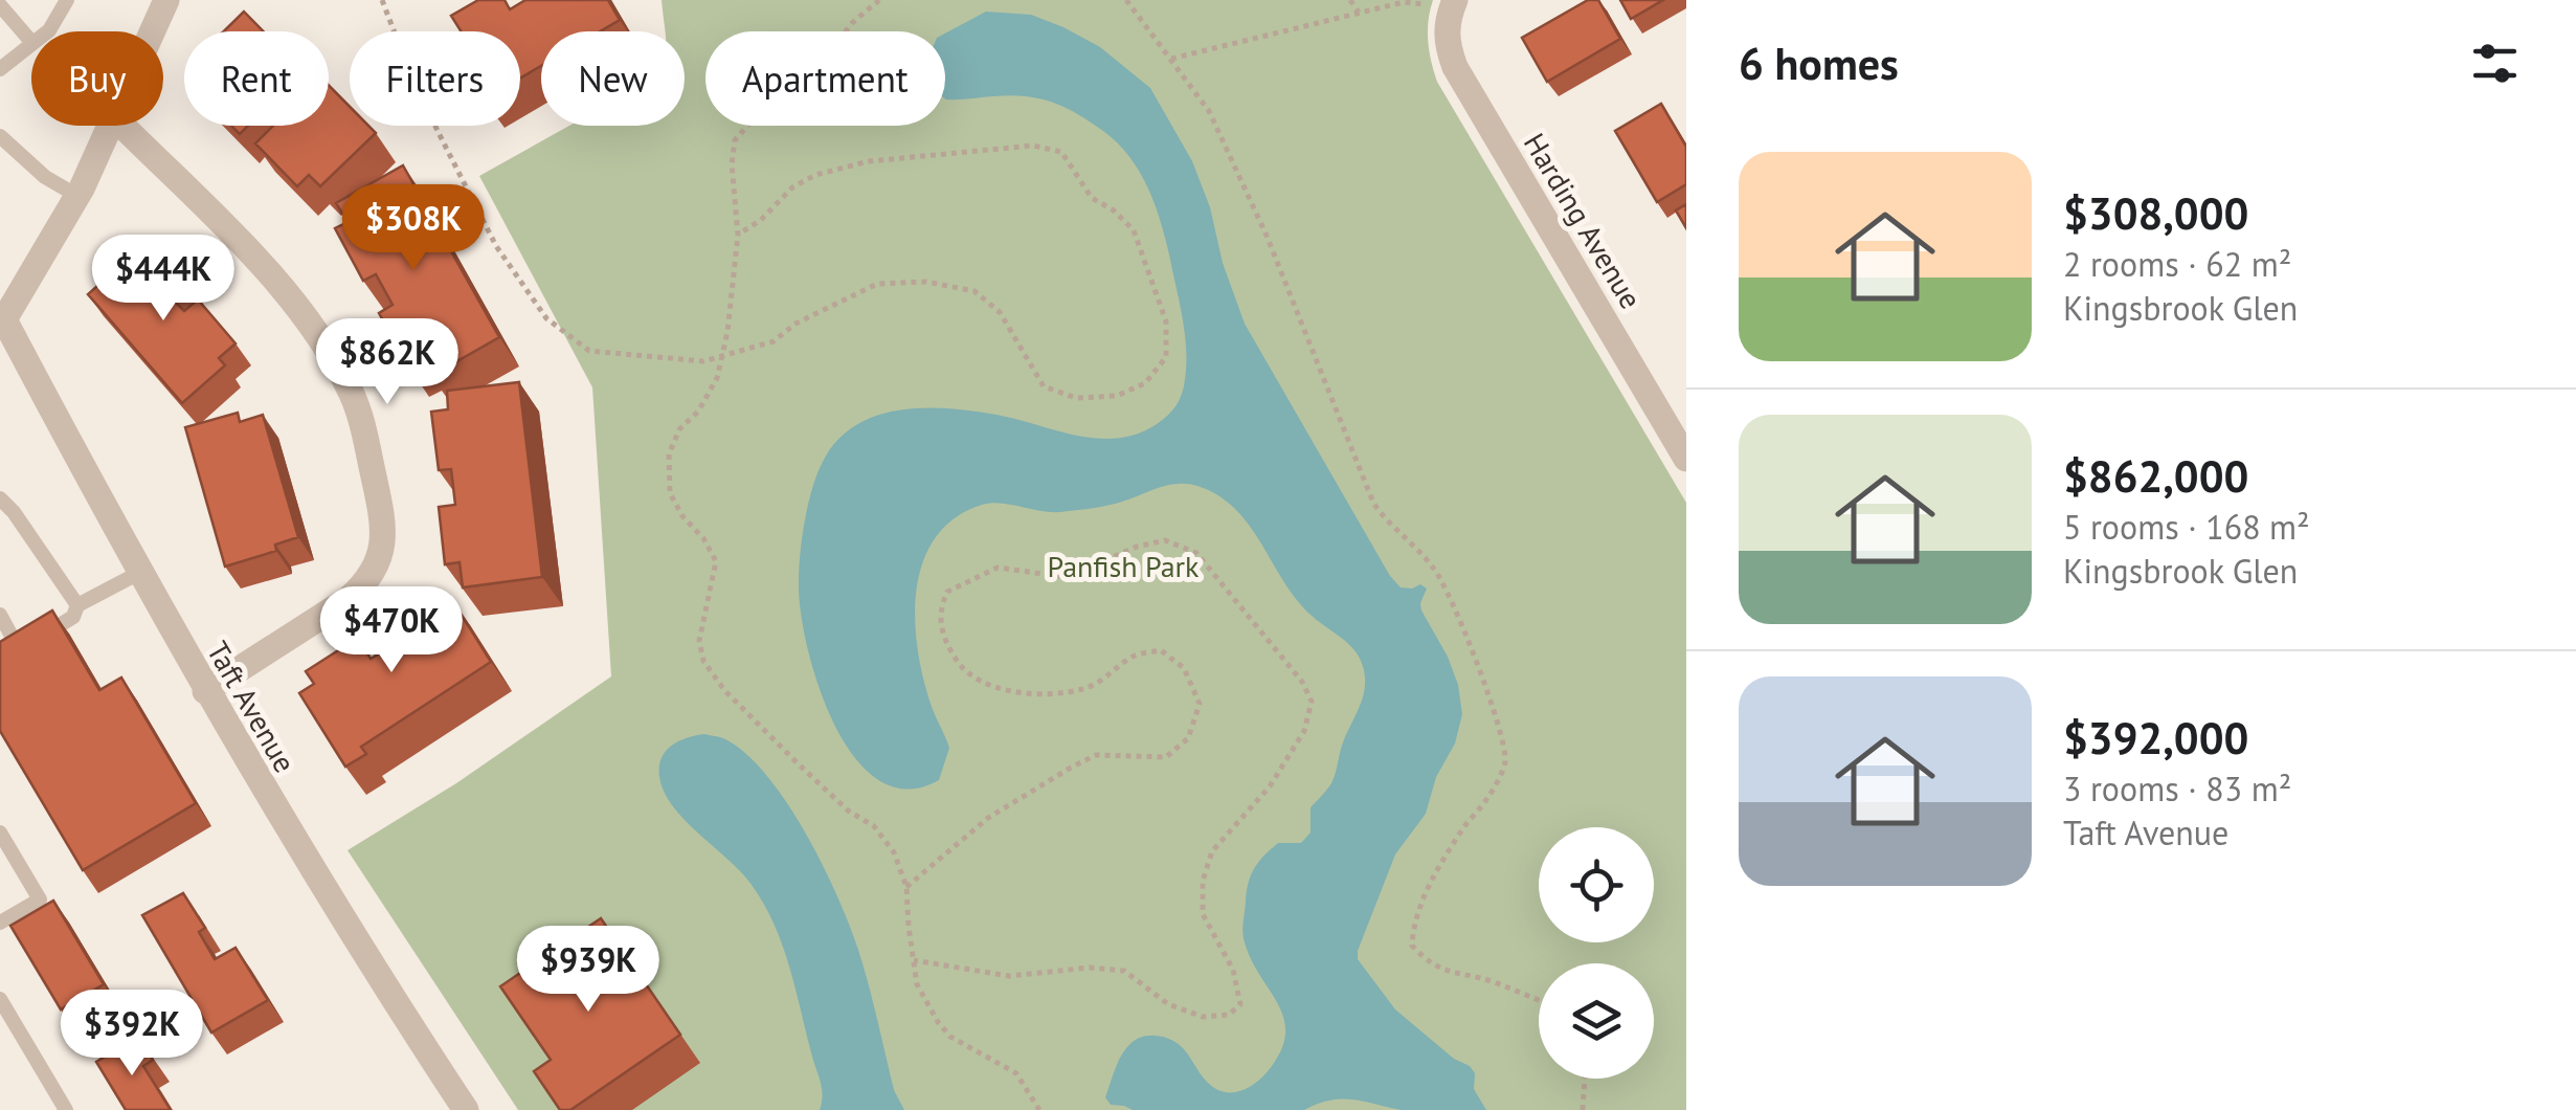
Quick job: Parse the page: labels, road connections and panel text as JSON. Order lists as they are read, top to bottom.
{
  "streets": {
    "street": ["Harding Avenue", "Taft Avenue"]
  },
  "parks": ["Panfish Park"],
  "page": {
    "heading": "6 homes",
    "chip": [
      "Buy",
      "Rent",
      "Filters",
      "New",
      "Apartment"
    ],
    "list": [
      {
        "name": "$308,000",
        "note": "2 rooms · 62 m² · Kingsbrook Glen"
      },
      {
        "name": "$862,000",
        "note": "5 rooms · 168 m² · Kingsbrook Glen"
      },
      {
        "name": "$392,000",
        "note": "3 rooms · 83 m² · Taft Avenue"
      }
    ],
    "price": [
      "$308K",
      "$444K",
      "$862K",
      "$470K",
      "$939K",
      "$392K"
    ]
  }
}
